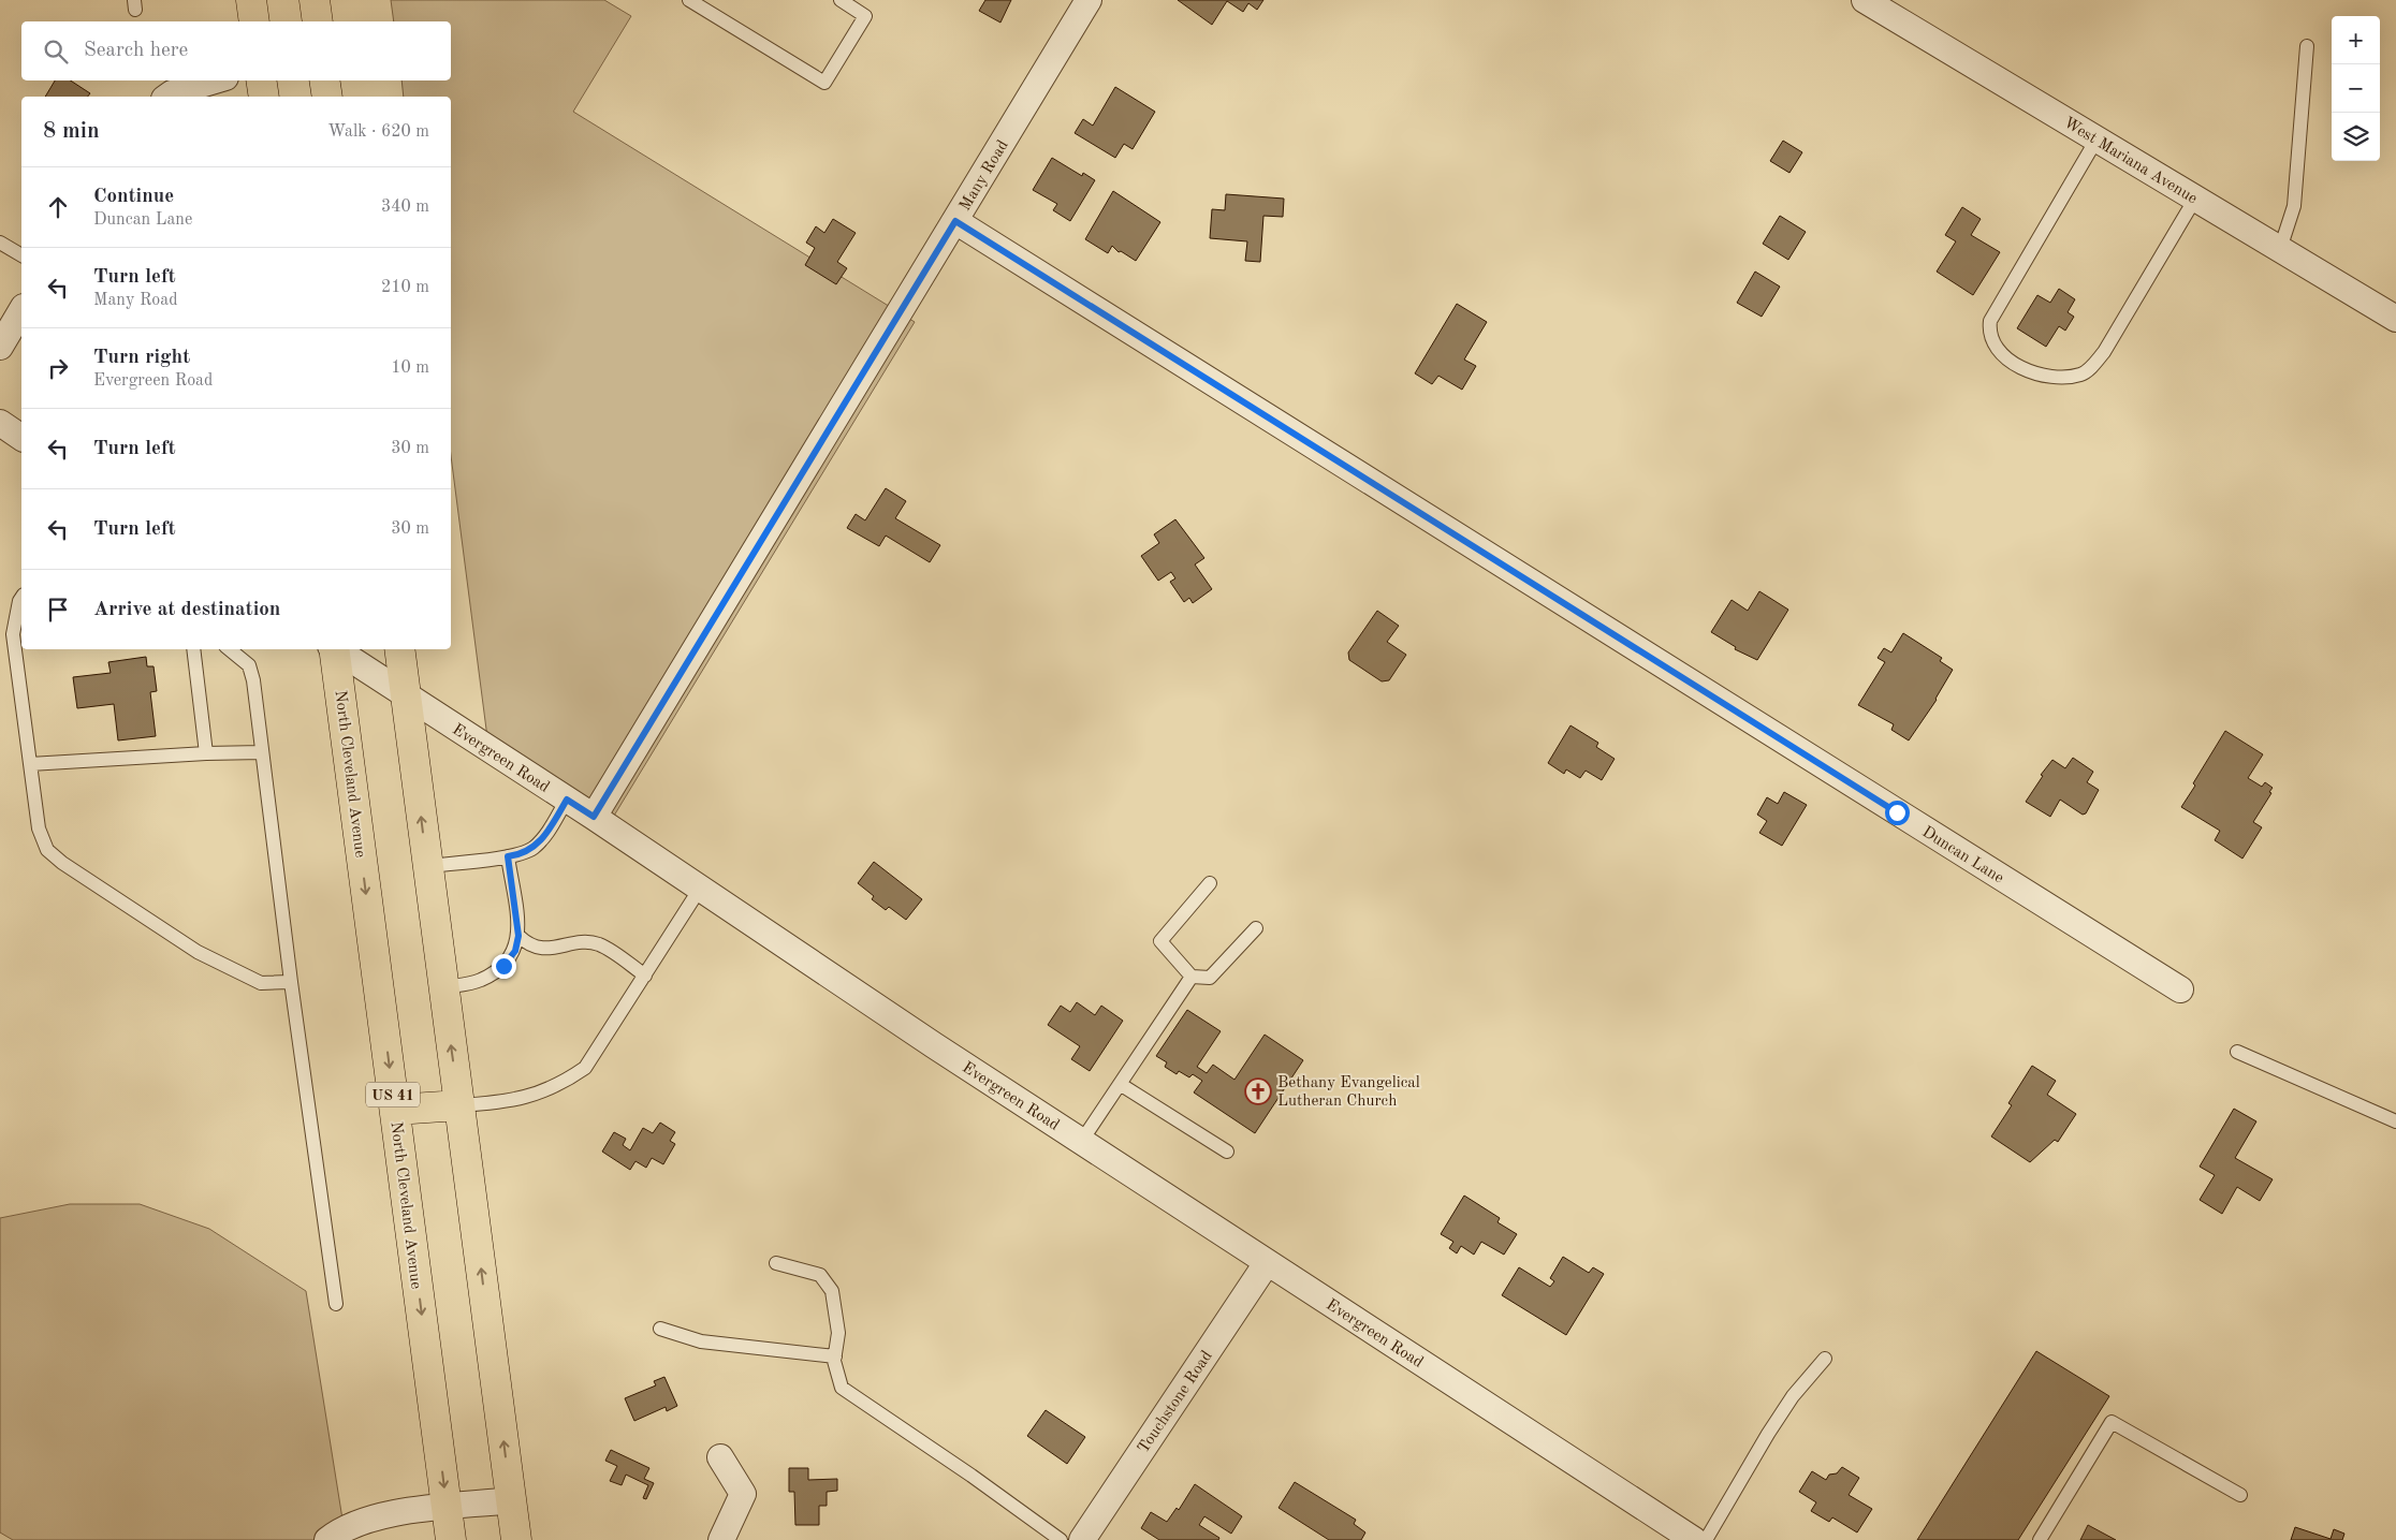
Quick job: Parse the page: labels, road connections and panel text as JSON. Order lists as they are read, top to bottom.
{
  "streets": {
    "main road": ["North Cleveland Avenue", "US 41"],
    "street": [
      "West Mariana Avenue",
      "Many Road",
      "Evergreen Road",
      "Duncan Lane",
      "Touchstone Road"
    ]
  },
  "crossings": [
    ["Many Road", "Evergreen Road"],
    ["Many Road", "Duncan Lane"],
    ["Evergreen Road", "Touchstone Road"]
  ],
  "places": {
    "church": ["Bethany Evangelical Lutheran Church"]
  },
  "page": {
    "map_buttons": ["+", "−"],
    "search": "Search here",
    "heading": ["8 min", "Walk · 620 m"],
    "list": [
      ["Continue", "Duncan Lane", "340 m"],
      ["Turn left", "Many Road", "210 m"],
      ["Turn right", "Evergreen Road", "10 m"],
      ["Turn left", "30 m"],
      ["Turn left", "30 m"],
      "Arrive at destination"
    ]
  }
}
